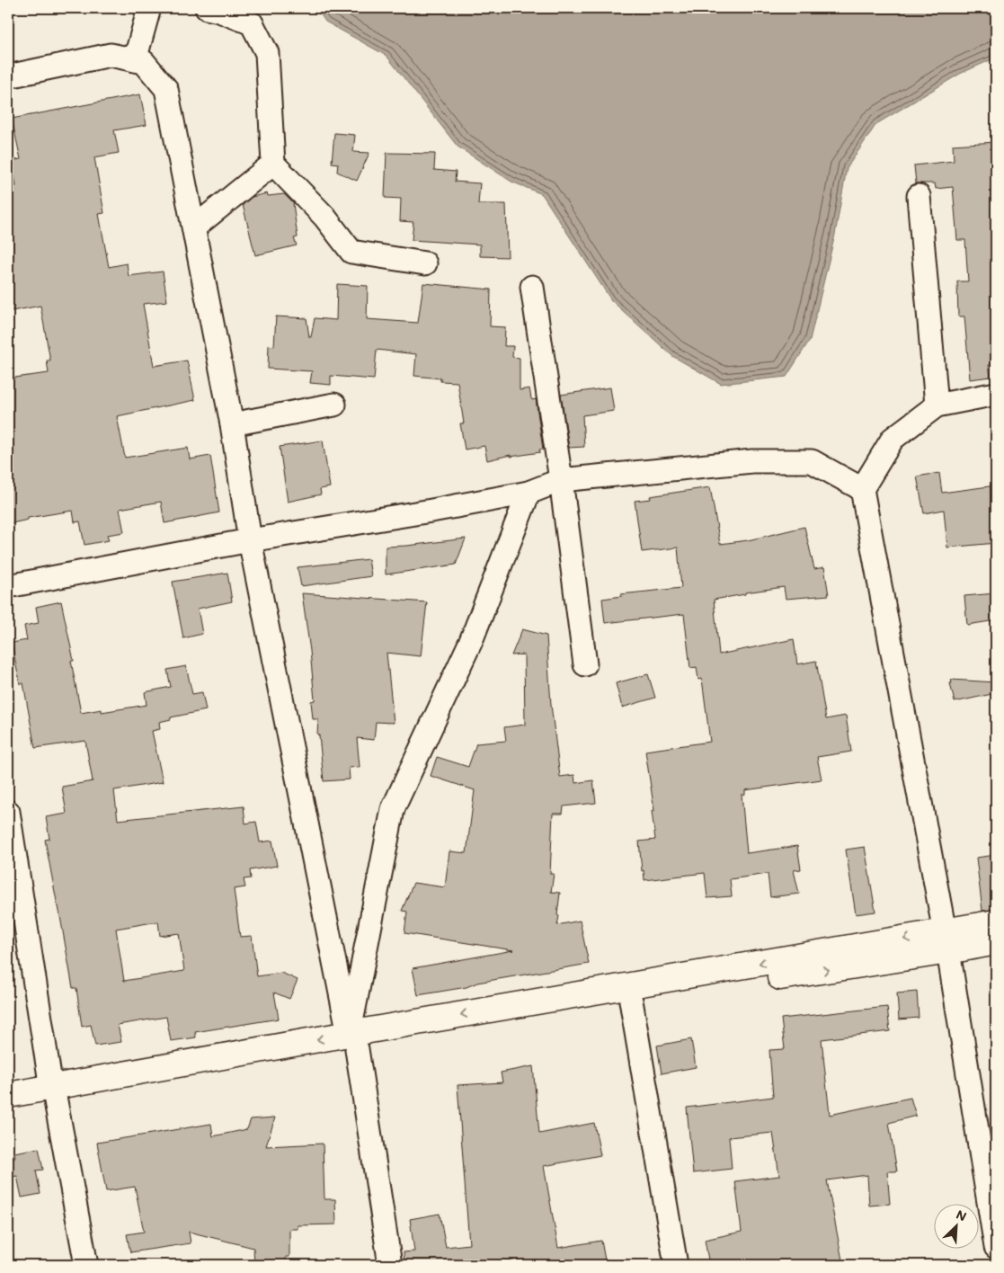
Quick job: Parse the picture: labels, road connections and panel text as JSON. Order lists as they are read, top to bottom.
{
  "north": "top right"
}
